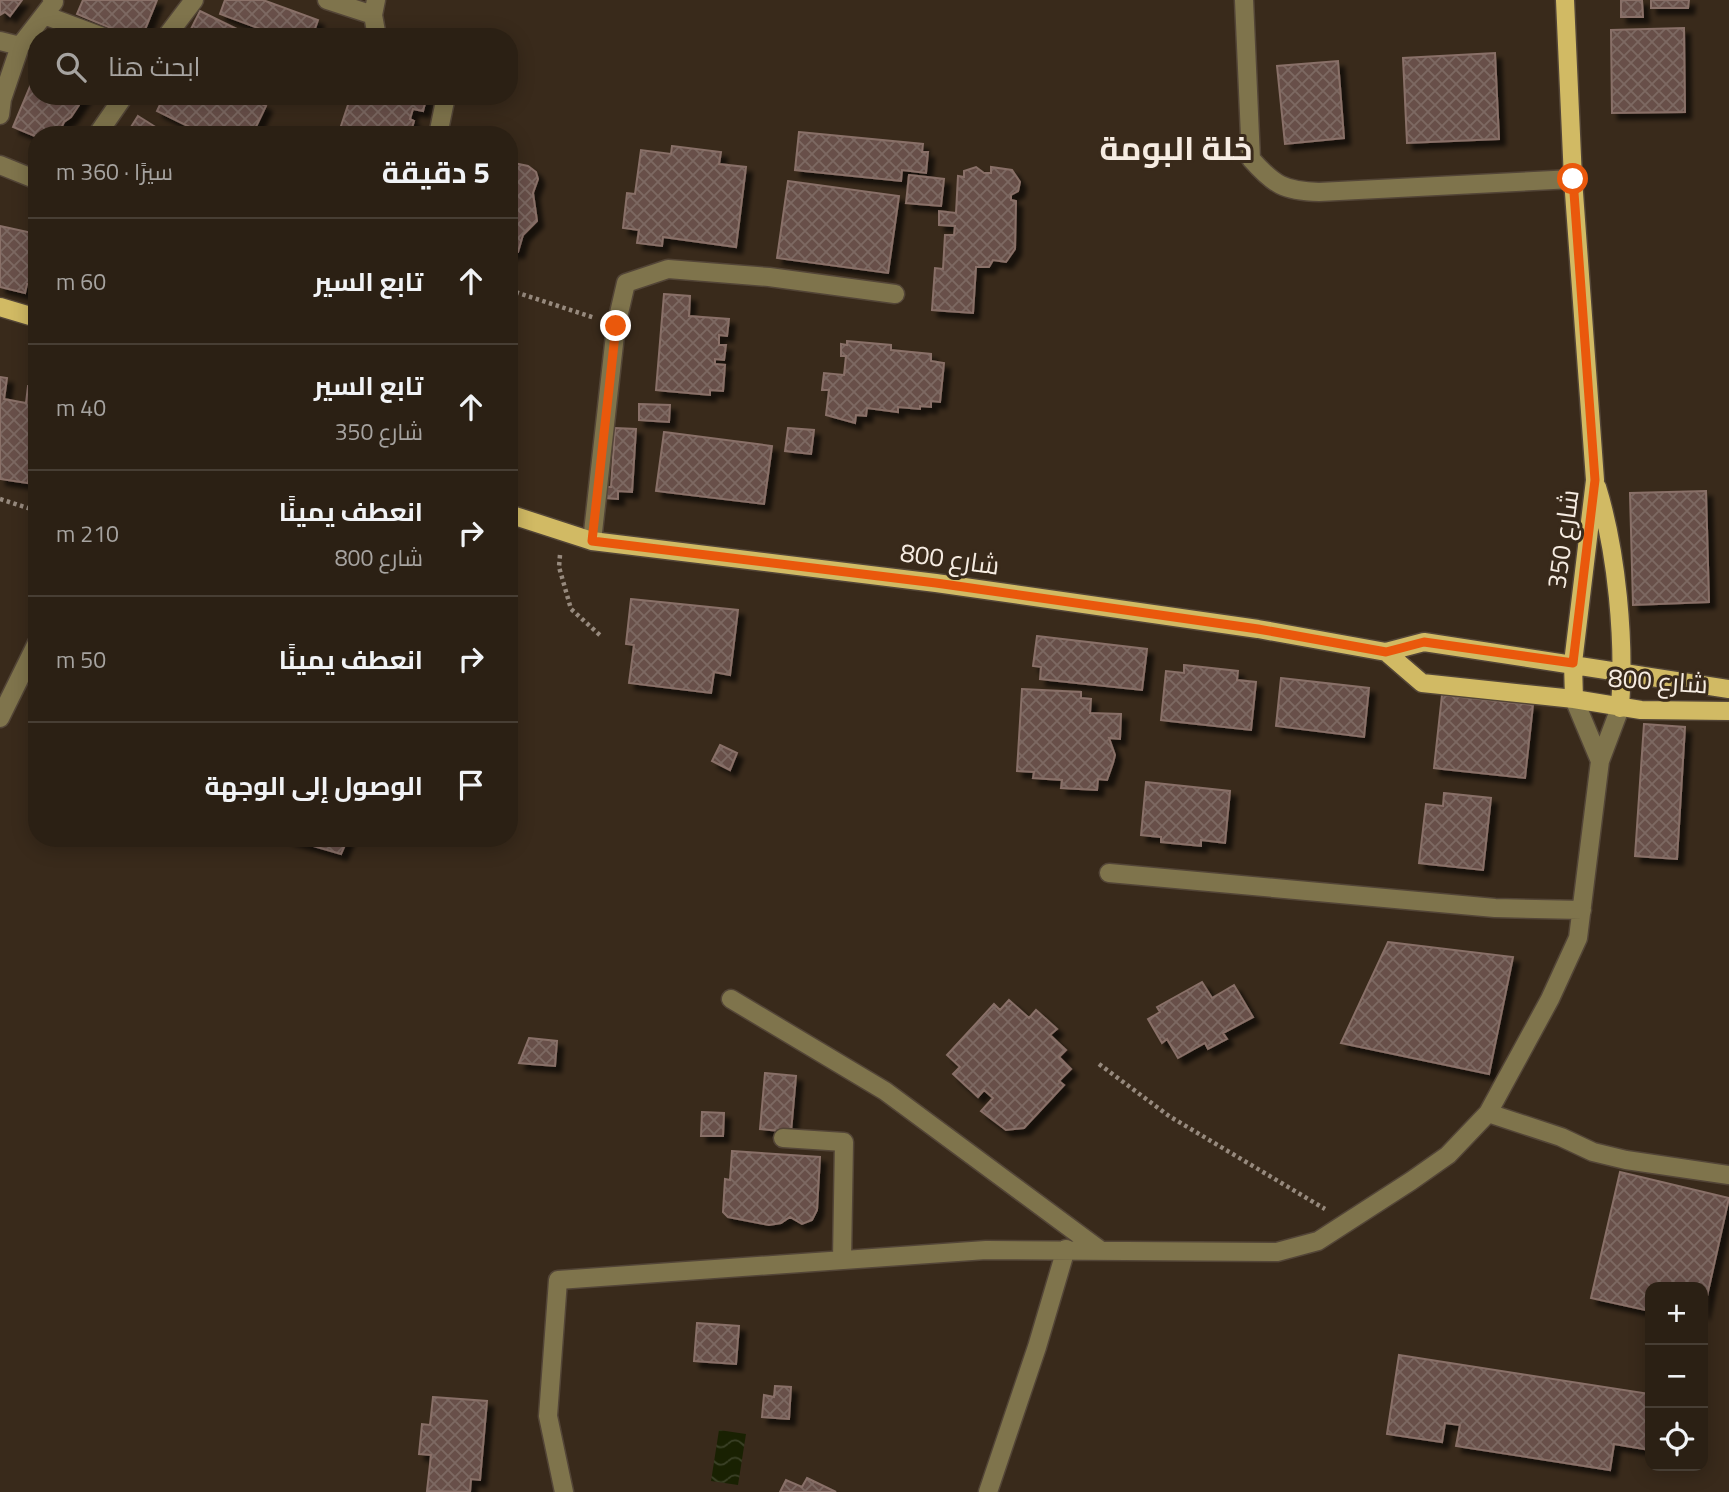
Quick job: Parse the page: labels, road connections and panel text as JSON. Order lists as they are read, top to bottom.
{
  "streets": {
    "main road": ["شارع 350", "شارع 800"]
  },
  "crossings": [
    ["شارع 350", "شارع 800"]
  ],
  "districts": ["خلة البومة"],
  "page": {
    "search": "ابحث هنا",
    "heading": ["5 دقيقة", "سيرًا · 360 m"],
    "list": [
      ["تابع السير", "60 m"],
      ["تابع السير", "شارع 350", "40 m"],
      ["انعطف يمينًا", "شارع 800", "210 m"],
      ["انعطف يمينًا", "50 m"],
      "الوصول إلى الوجهة"
    ],
    "map_buttons": ["+", "−"]
  }
}
